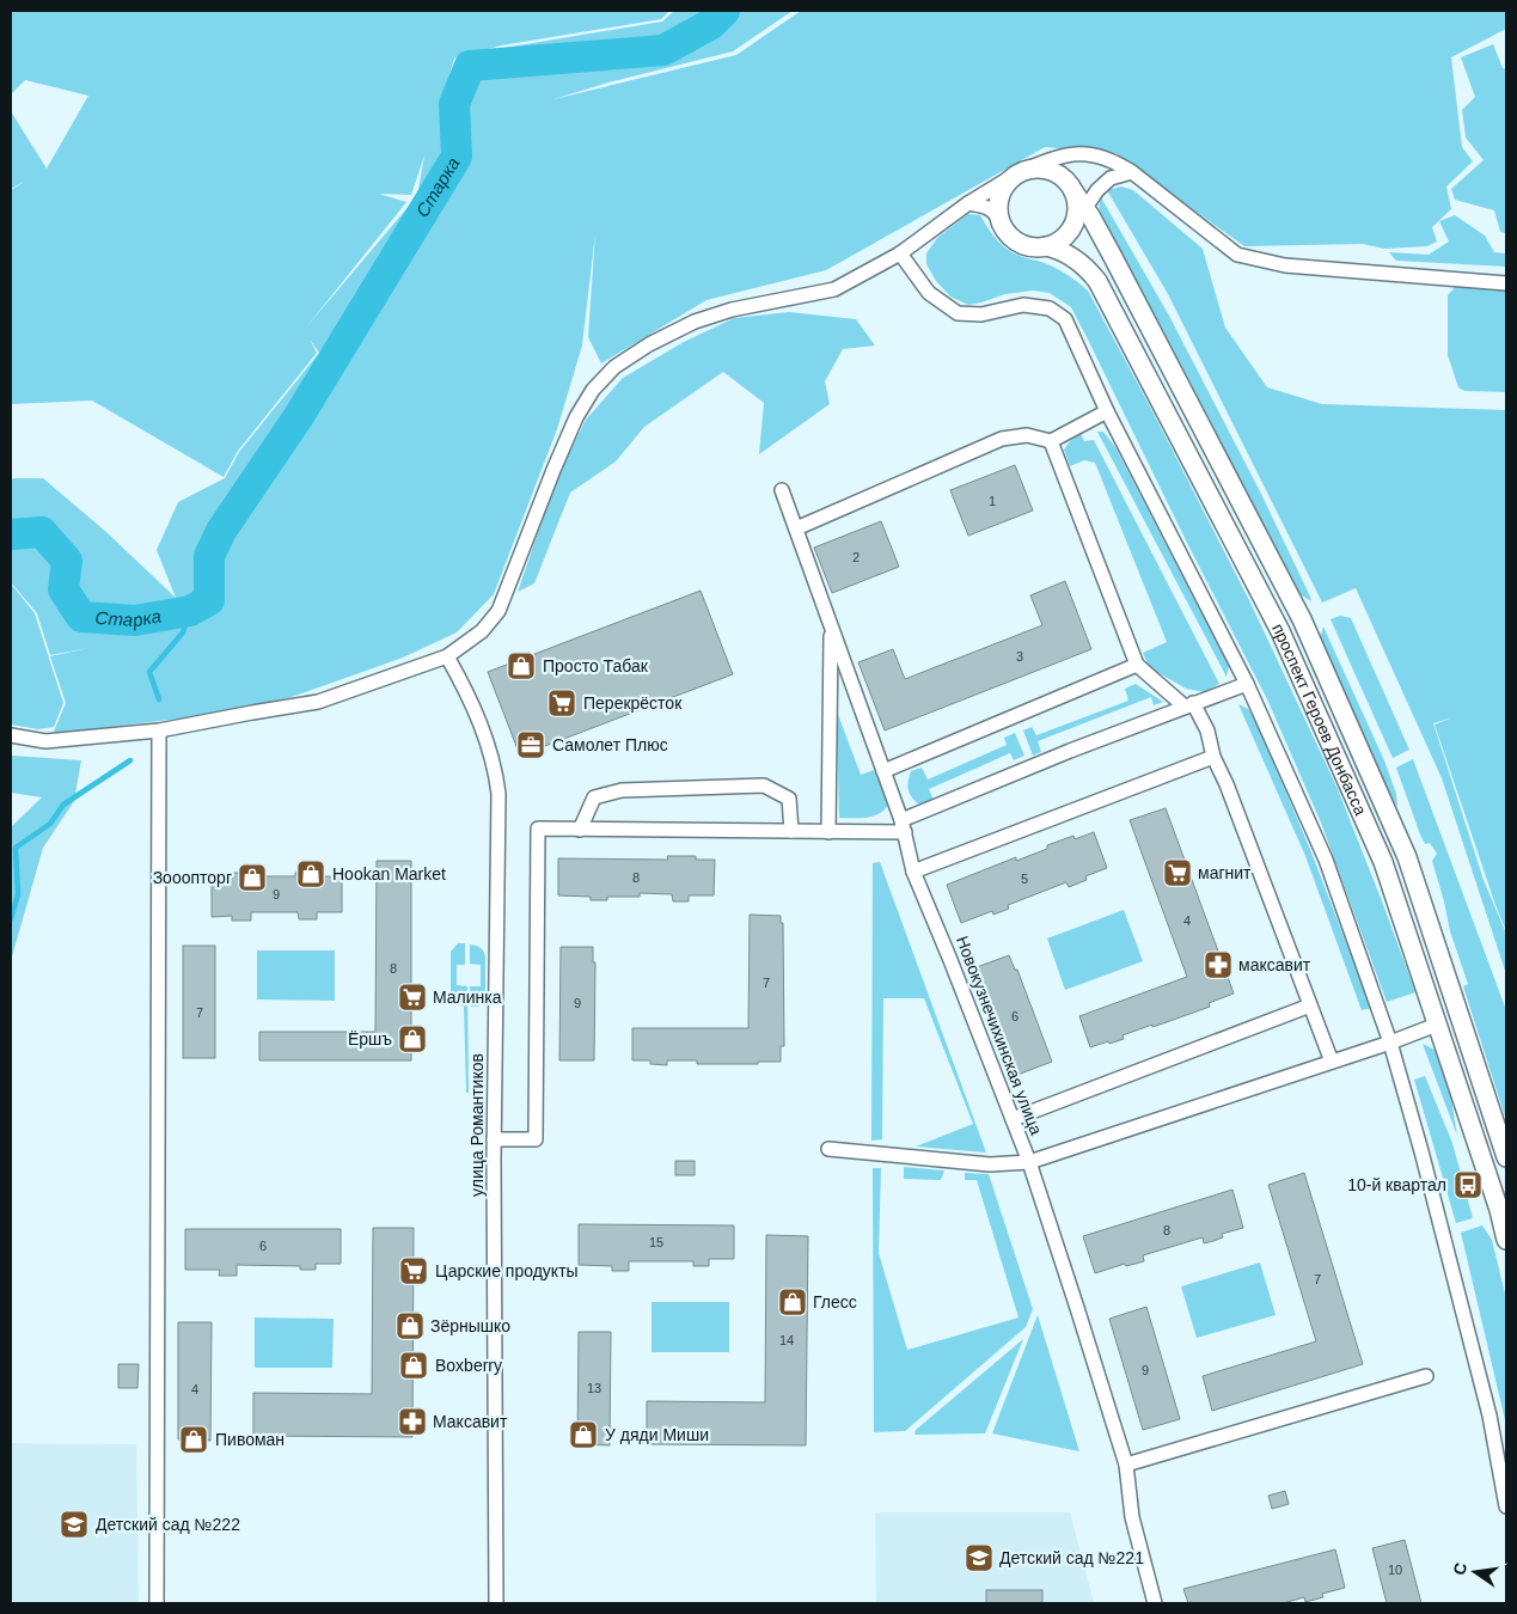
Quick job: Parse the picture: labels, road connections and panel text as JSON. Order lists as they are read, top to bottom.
{
  "streets": {
    "street": ["проспект Героев Донбасса", "Новокузнечихинская улица", "улица Романтиков"]
  },
  "water": ["Старка"],
  "places": {
    "shop": [
      "Просто Табак",
      "Hookan Market",
      "Зооопторг",
      "Ёршъ",
      "Глесс",
      "Зёрнышко",
      "Boxberry",
      "У дяди Миши",
      "Пивоман"
    ],
    "supermarket": [
      "Перекрёсток",
      "магнит",
      "Малинка",
      "Царские продукты"
    ],
    "office": ["Самолет Плюс"],
    "pharmacy": ["максавит", "Максавит"],
    "bus stop": ["10-й квартал"],
    "school or university": ["Детский сад №222", "Детский сад №221"]
  },
  "house_numbers": [
    "1",
    "2",
    "3",
    "8",
    "5",
    "9",
    "4",
    "8",
    "7",
    "9",
    "7",
    "6",
    "8",
    "15",
    "6",
    "7",
    "14",
    "9",
    "13",
    "4",
    "10"
  ],
  "north": "left"
}
